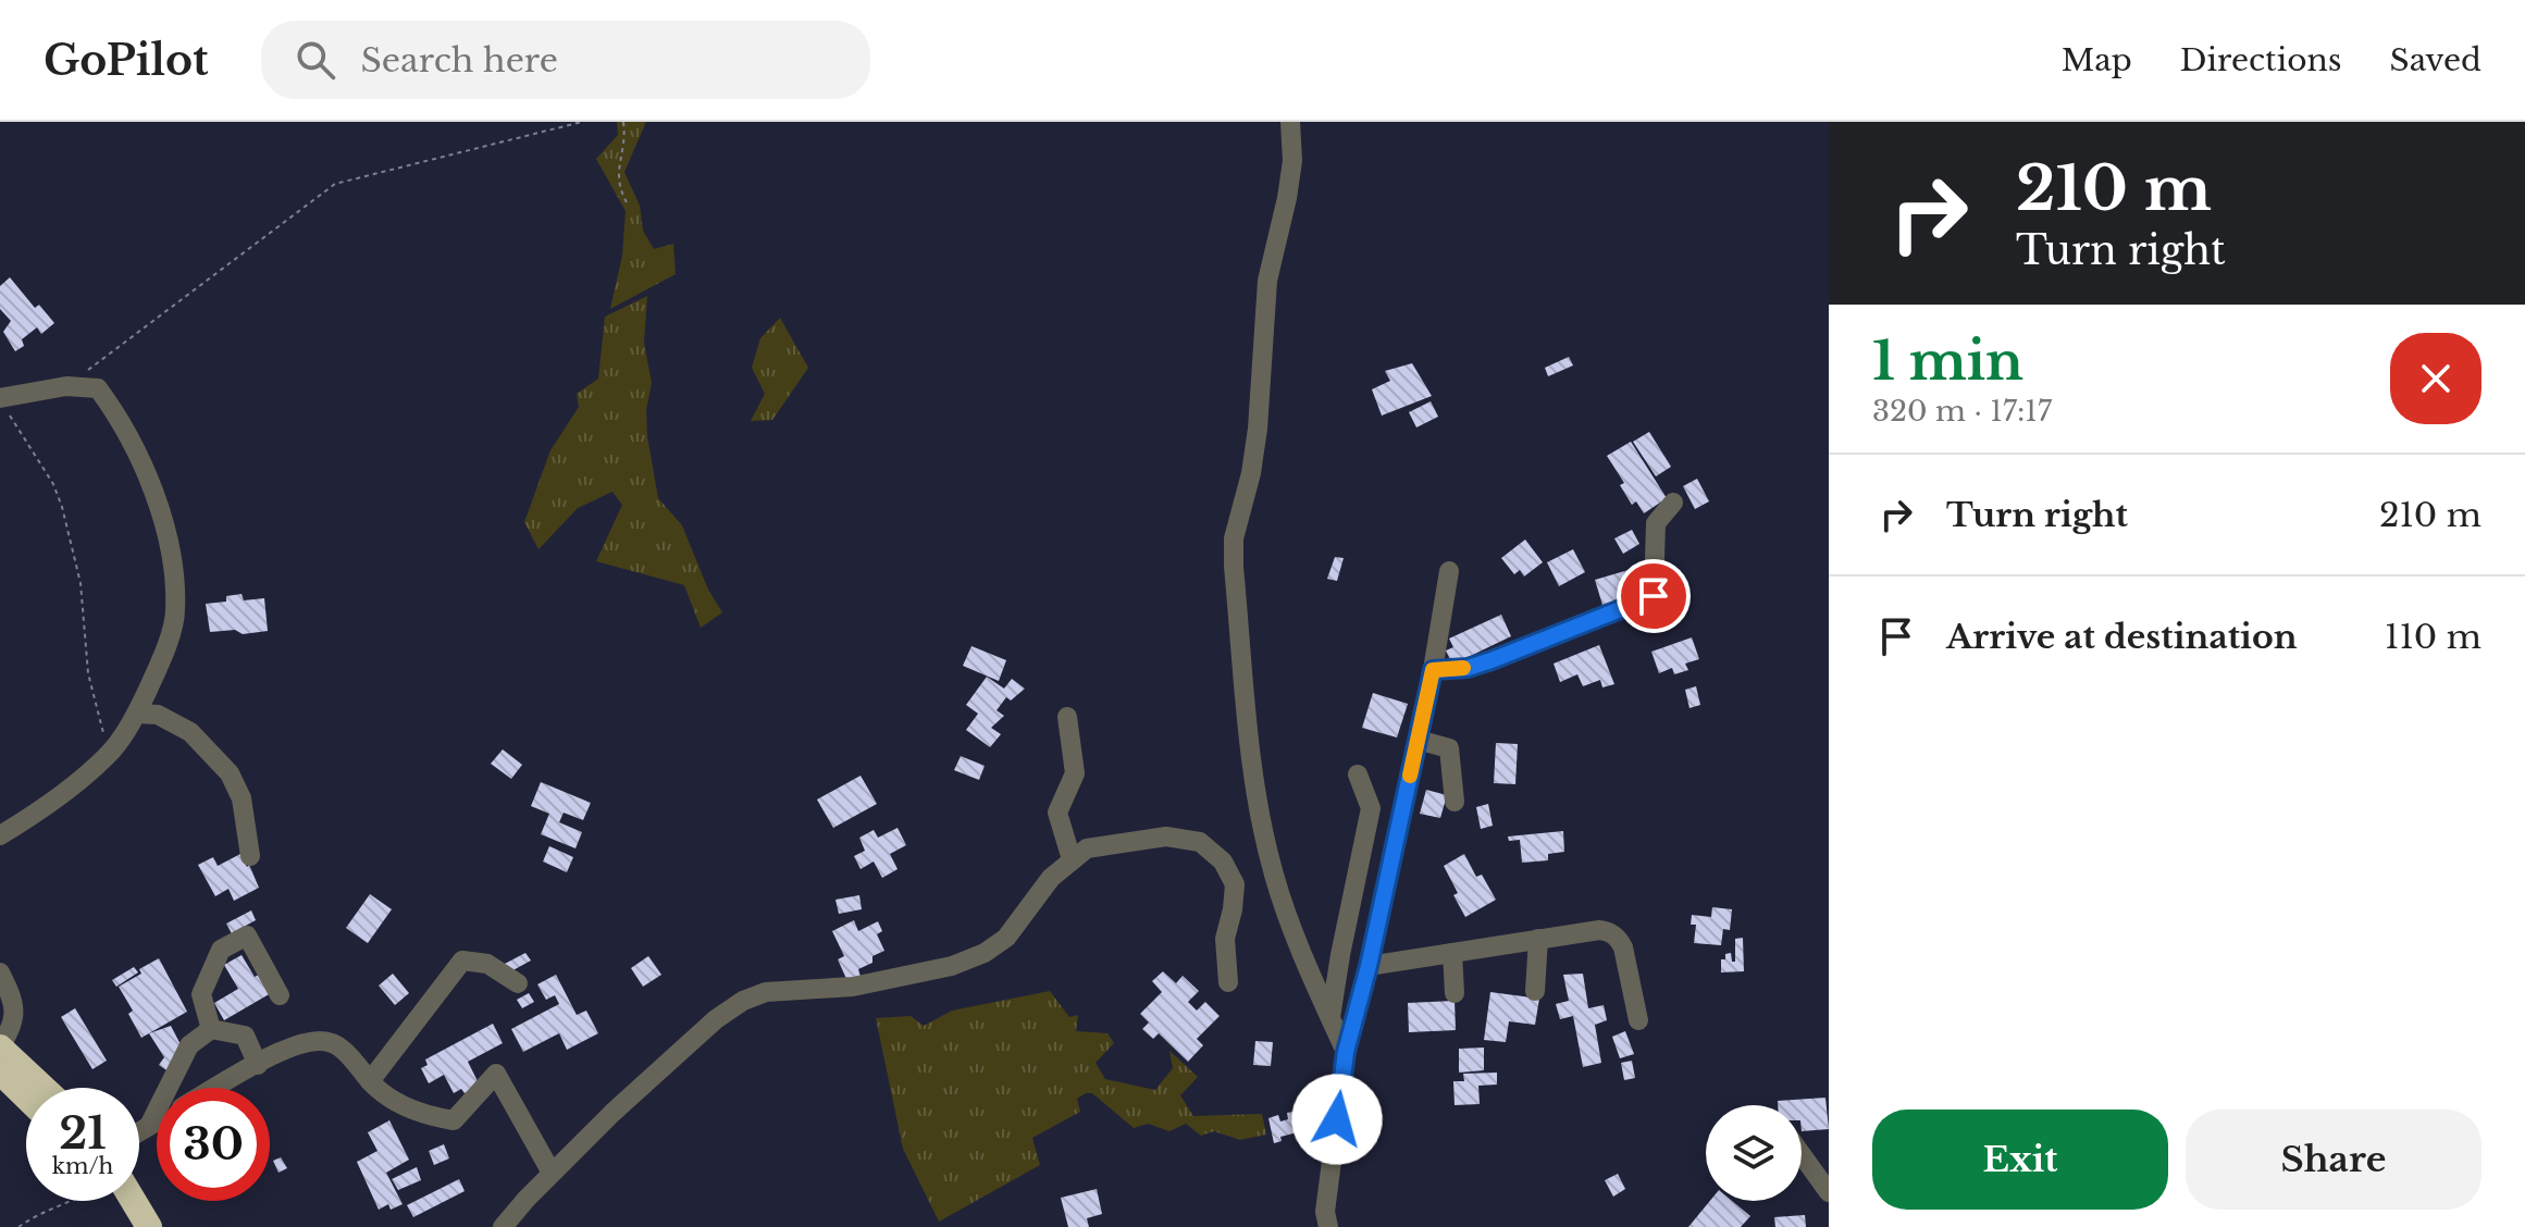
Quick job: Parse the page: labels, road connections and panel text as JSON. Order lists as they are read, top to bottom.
{
  "page": {
    "header": "GoPilot",
    "search": "Search here",
    "nav": ["Map", "Directions", "Saved"],
    "turn": ["210 m", "Turn right"],
    "heading": ["1 min", "320 m · 17:17"],
    "list": [
      {
        "name": "Turn right",
        "value": "210 m"
      },
      {
        "name": "Arrive at destination",
        "value": "110 m"
      }
    ],
    "speed": "21 km/h",
    "limit": "30",
    "buttons": ["Exit", "Share"]
  }
}
